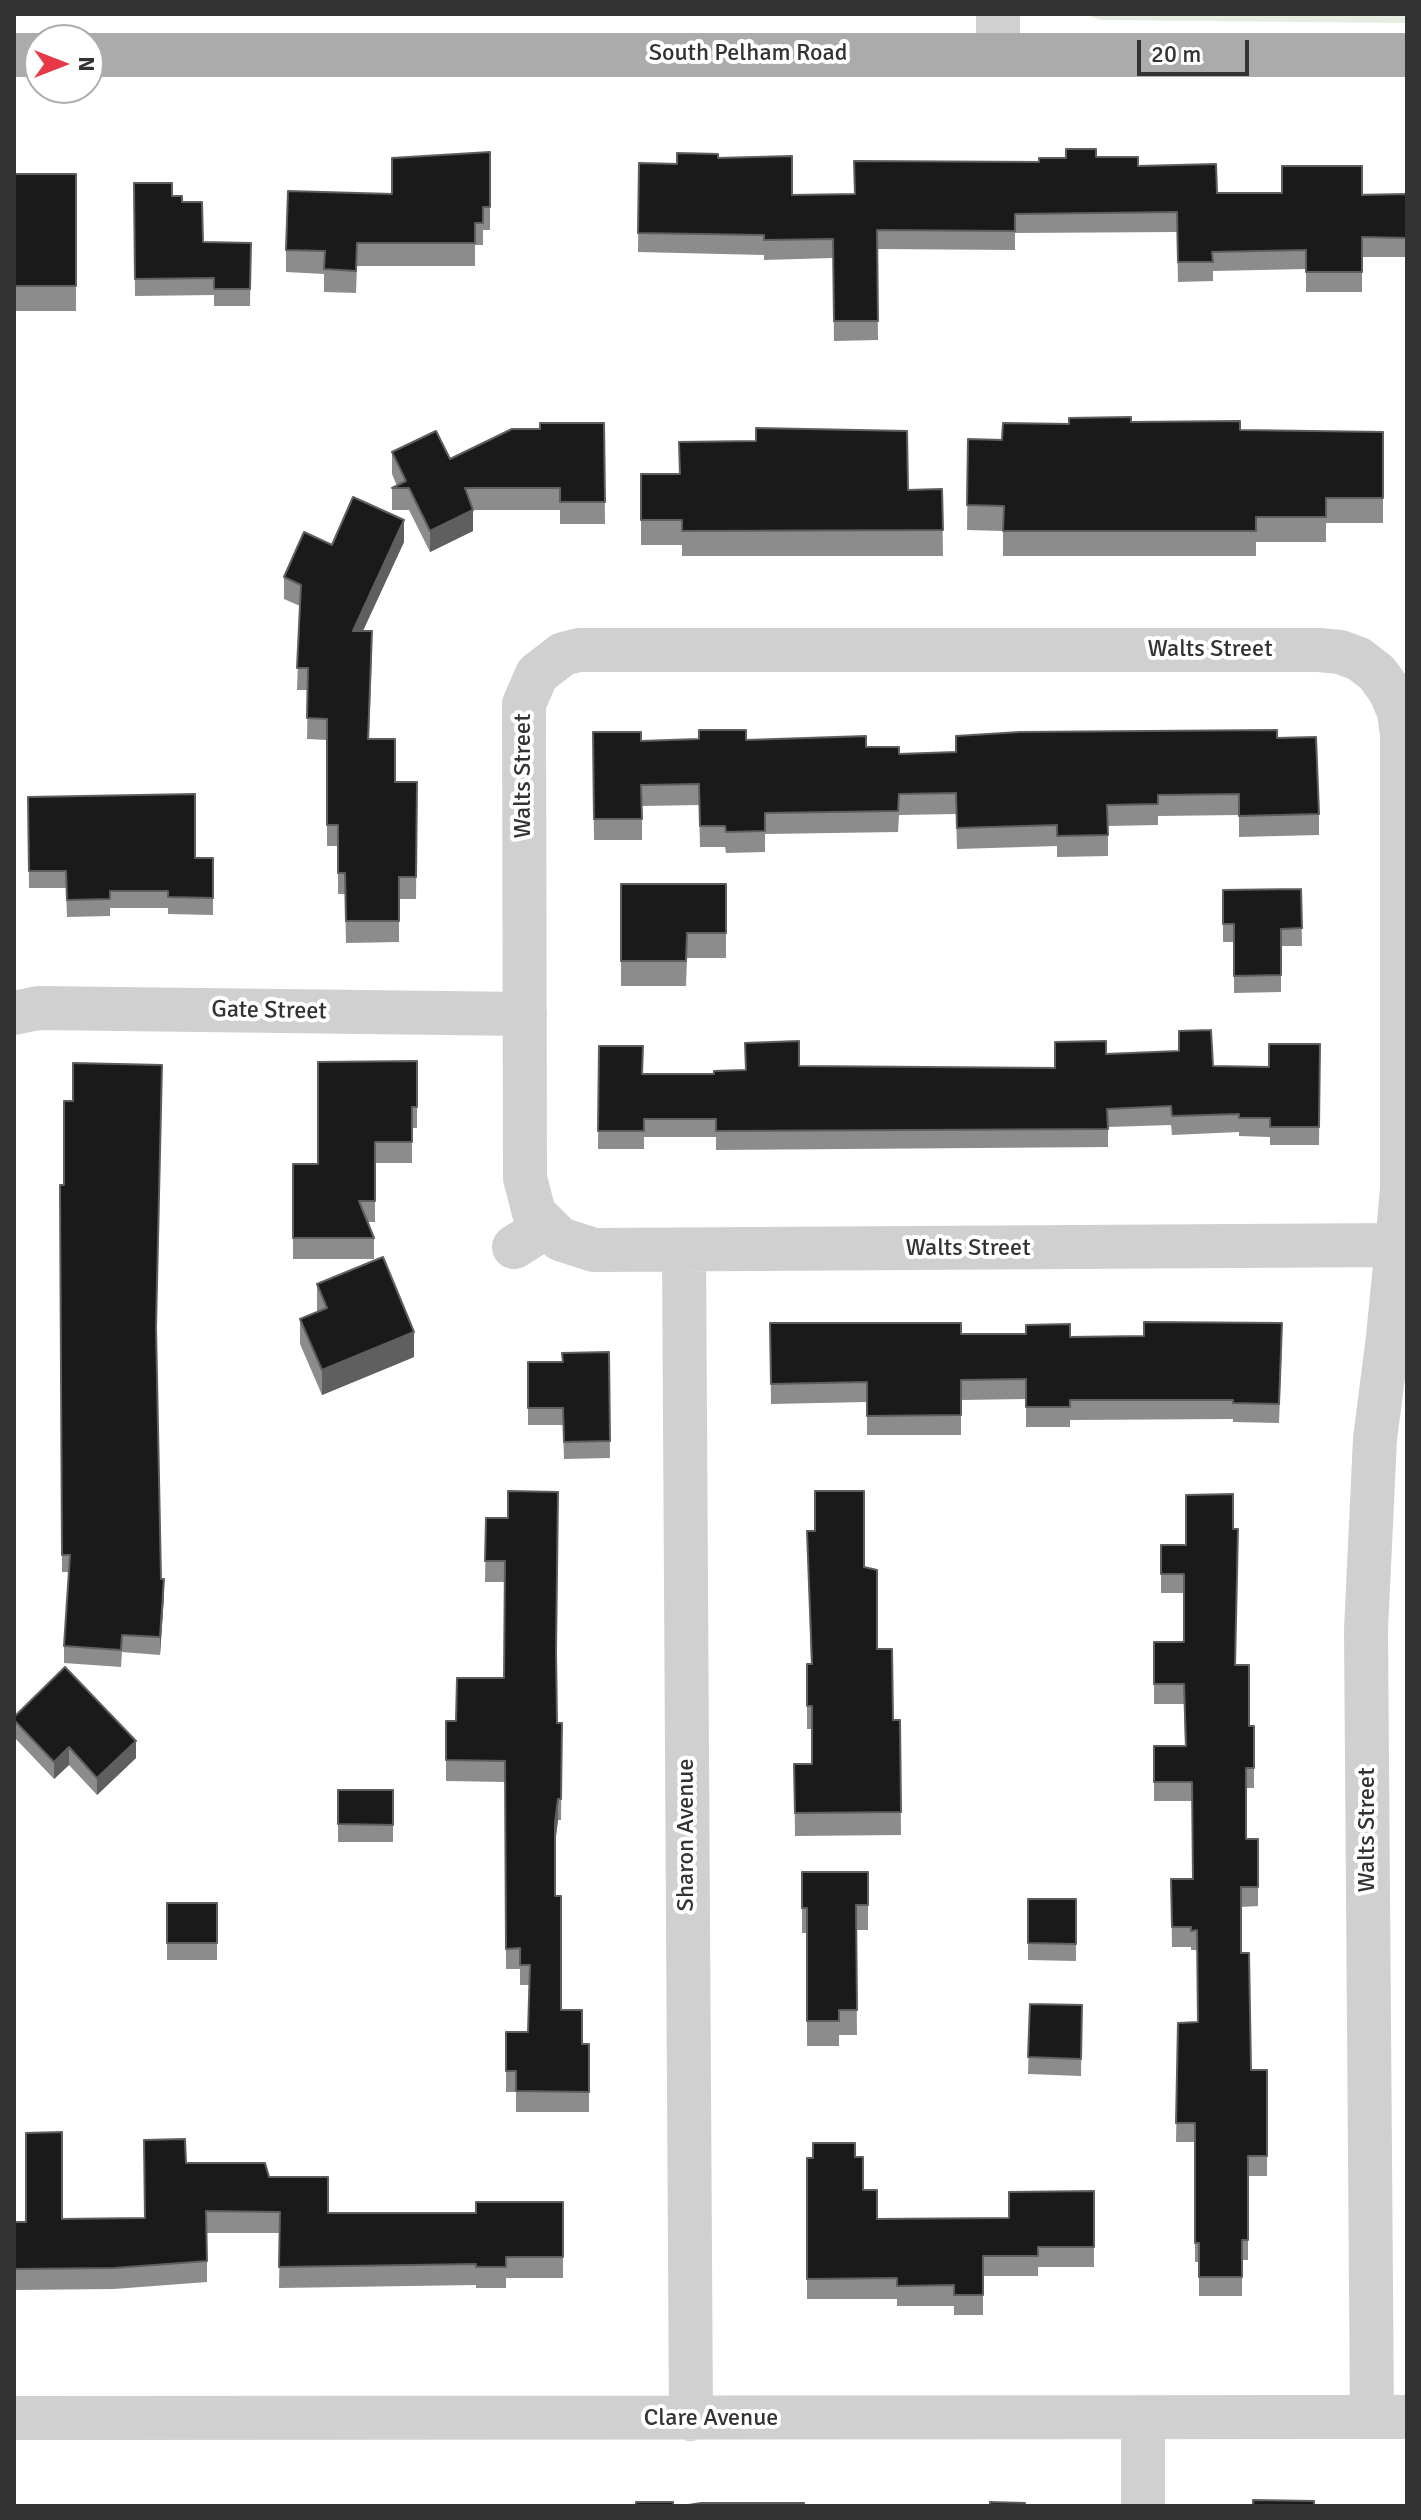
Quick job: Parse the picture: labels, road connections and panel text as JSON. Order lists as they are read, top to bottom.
{
  "streets": {
    "main road": ["South Pelham Road"],
    "street": [
      "Walts Street",
      "Gate Street",
      "Sharon Avenue",
      "Clare Avenue"
    ]
  },
  "crossings": [
    ["Walts Street", "Gate Street"],
    ["Walts Street", "Sharon Avenue"],
    ["Walts Street", "Clare Avenue"],
    ["Sharon Avenue", "Clare Avenue"]
  ],
  "scale_bar": "20 m",
  "north": "right"
}
